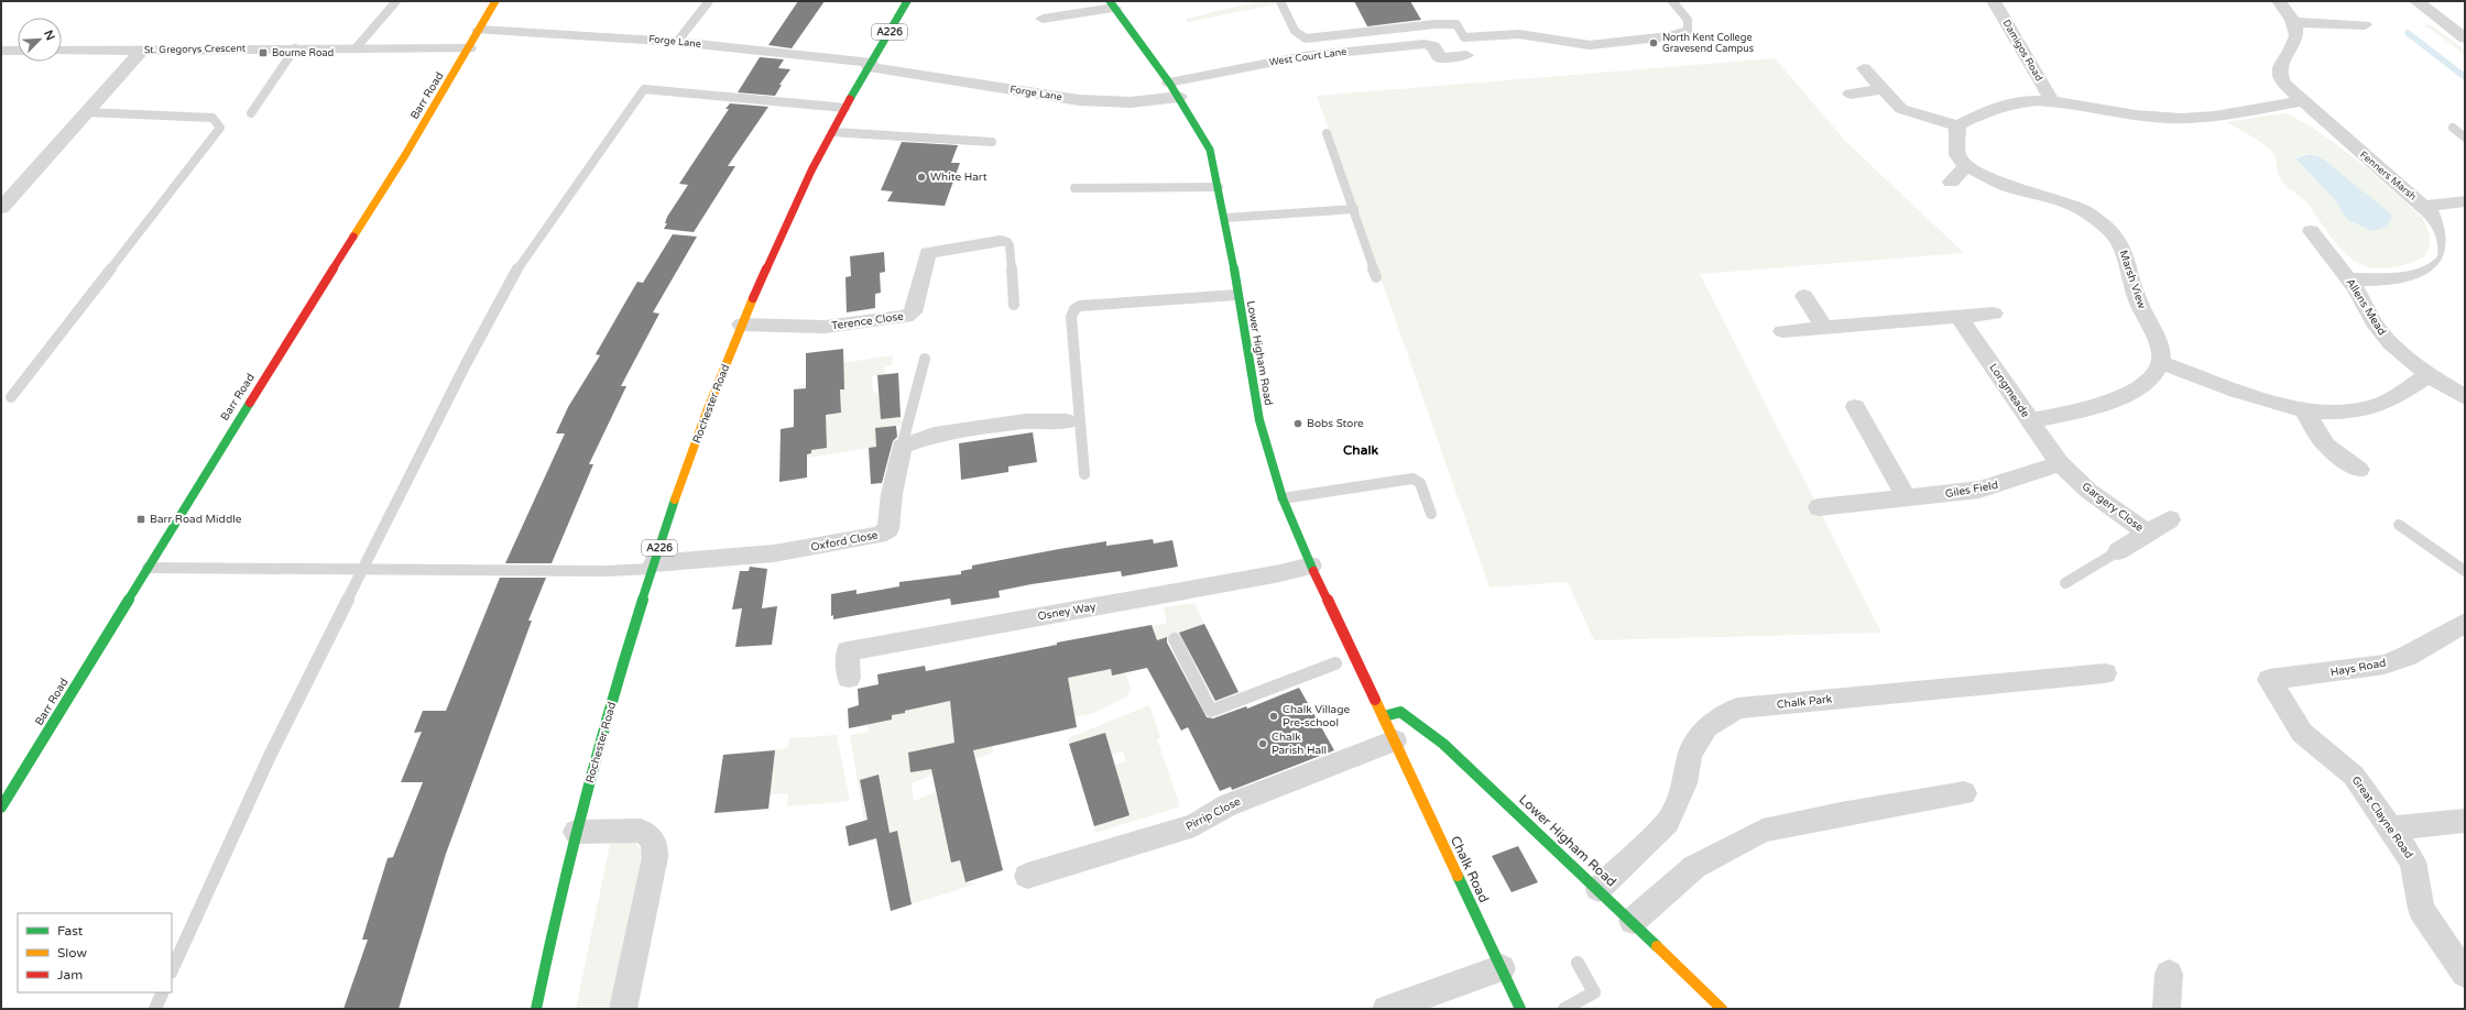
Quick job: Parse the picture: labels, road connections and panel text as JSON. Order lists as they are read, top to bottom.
{
  "streets": {
    "street": [
      "A226",
      "Forge Lane",
      "St. Gregorys Crescent",
      "Damigos Road",
      "West Court Lane",
      "Barr Road",
      "Fenners Marsh",
      "Marsh View",
      "Allens Mead",
      "Terence Close",
      "Lower Higham Road",
      "Longmeade",
      "Rochester Road",
      "Giles Field",
      "Gargery Close",
      "Oxford Close",
      "Osney Way",
      "Hays Road",
      "Chalk Park",
      "Pirrip Close",
      "Great Clayne Road",
      "Chalk Road"
    ]
  },
  "crossings": [
    ["Forge Lane", "Barr Road"],
    ["Forge Lane", "Lower Higham Road"],
    ["Forge Lane", "Rochester Road"],
    ["St. Gregorys Crescent", "Barr Road"],
    ["West Court Lane", "Lower Higham Road"],
    ["Fenners Marsh", "Allens Mead"],
    ["Terence Close", "Rochester Road"],
    ["Lower Higham Road", "Osney Way"],
    ["Lower Higham Road", "Chalk Park"],
    ["Lower Higham Road", "Pirrip Close"],
    ["Lower Higham Road", "Chalk Road"],
    ["Longmeade", "Giles Field"],
    ["Longmeade", "Gargery Close"],
    ["Rochester Road", "Oxford Close"],
    ["Giles Field", "Gargery Close"],
    ["Hays Road", "Great Clayne Road"],
    ["Pirrip Close", "Chalk Road"]
  ],
  "districts": ["Chalk"],
  "places": {
    "other": [
      "North Kent College Gravesend Campus",
      "White Hart",
      "Bobs Store",
      "Chalk Village Pre-school",
      "Chalk Parish Hall"
    ],
    "transit": ["Bourne Road", "Barr Road Middle"]
  },
  "legend": ["Fast", "Slow", "Jam"],
  "north": "top right"
}
